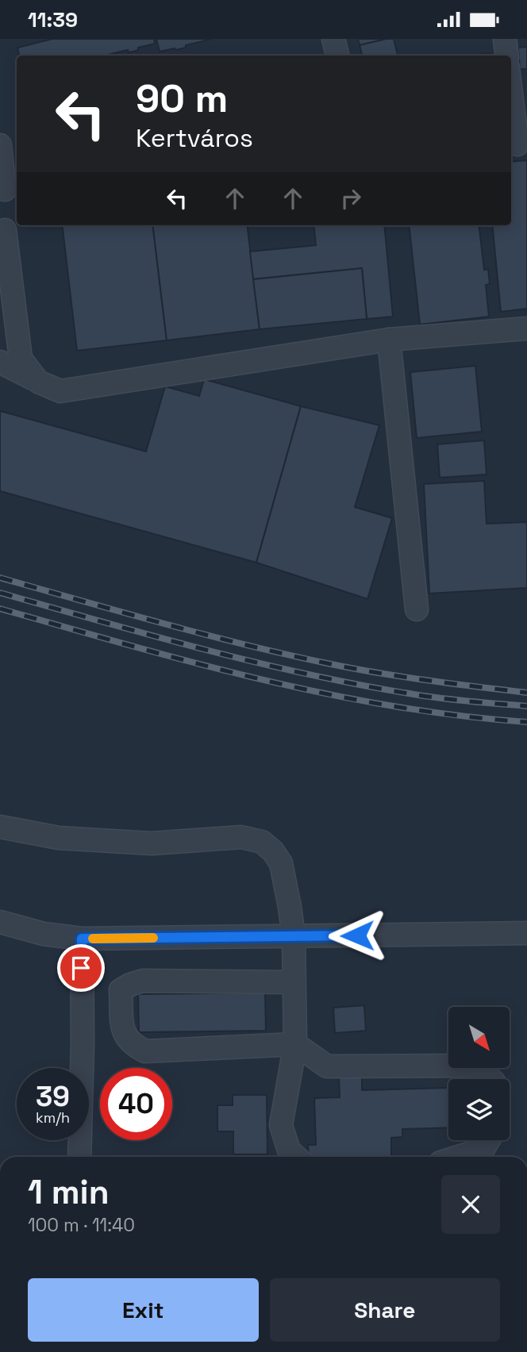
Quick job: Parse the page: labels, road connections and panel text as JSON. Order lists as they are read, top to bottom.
{
  "north": "bottom right",
  "page": {
    "status": "11:39",
    "turn": ["90 m", "Kertváros"],
    "speed": "39 km/h",
    "limit": "40",
    "heading": ["1 min", "100 m · 11:40"],
    "buttons": ["Exit", "Share"]
  }
}
